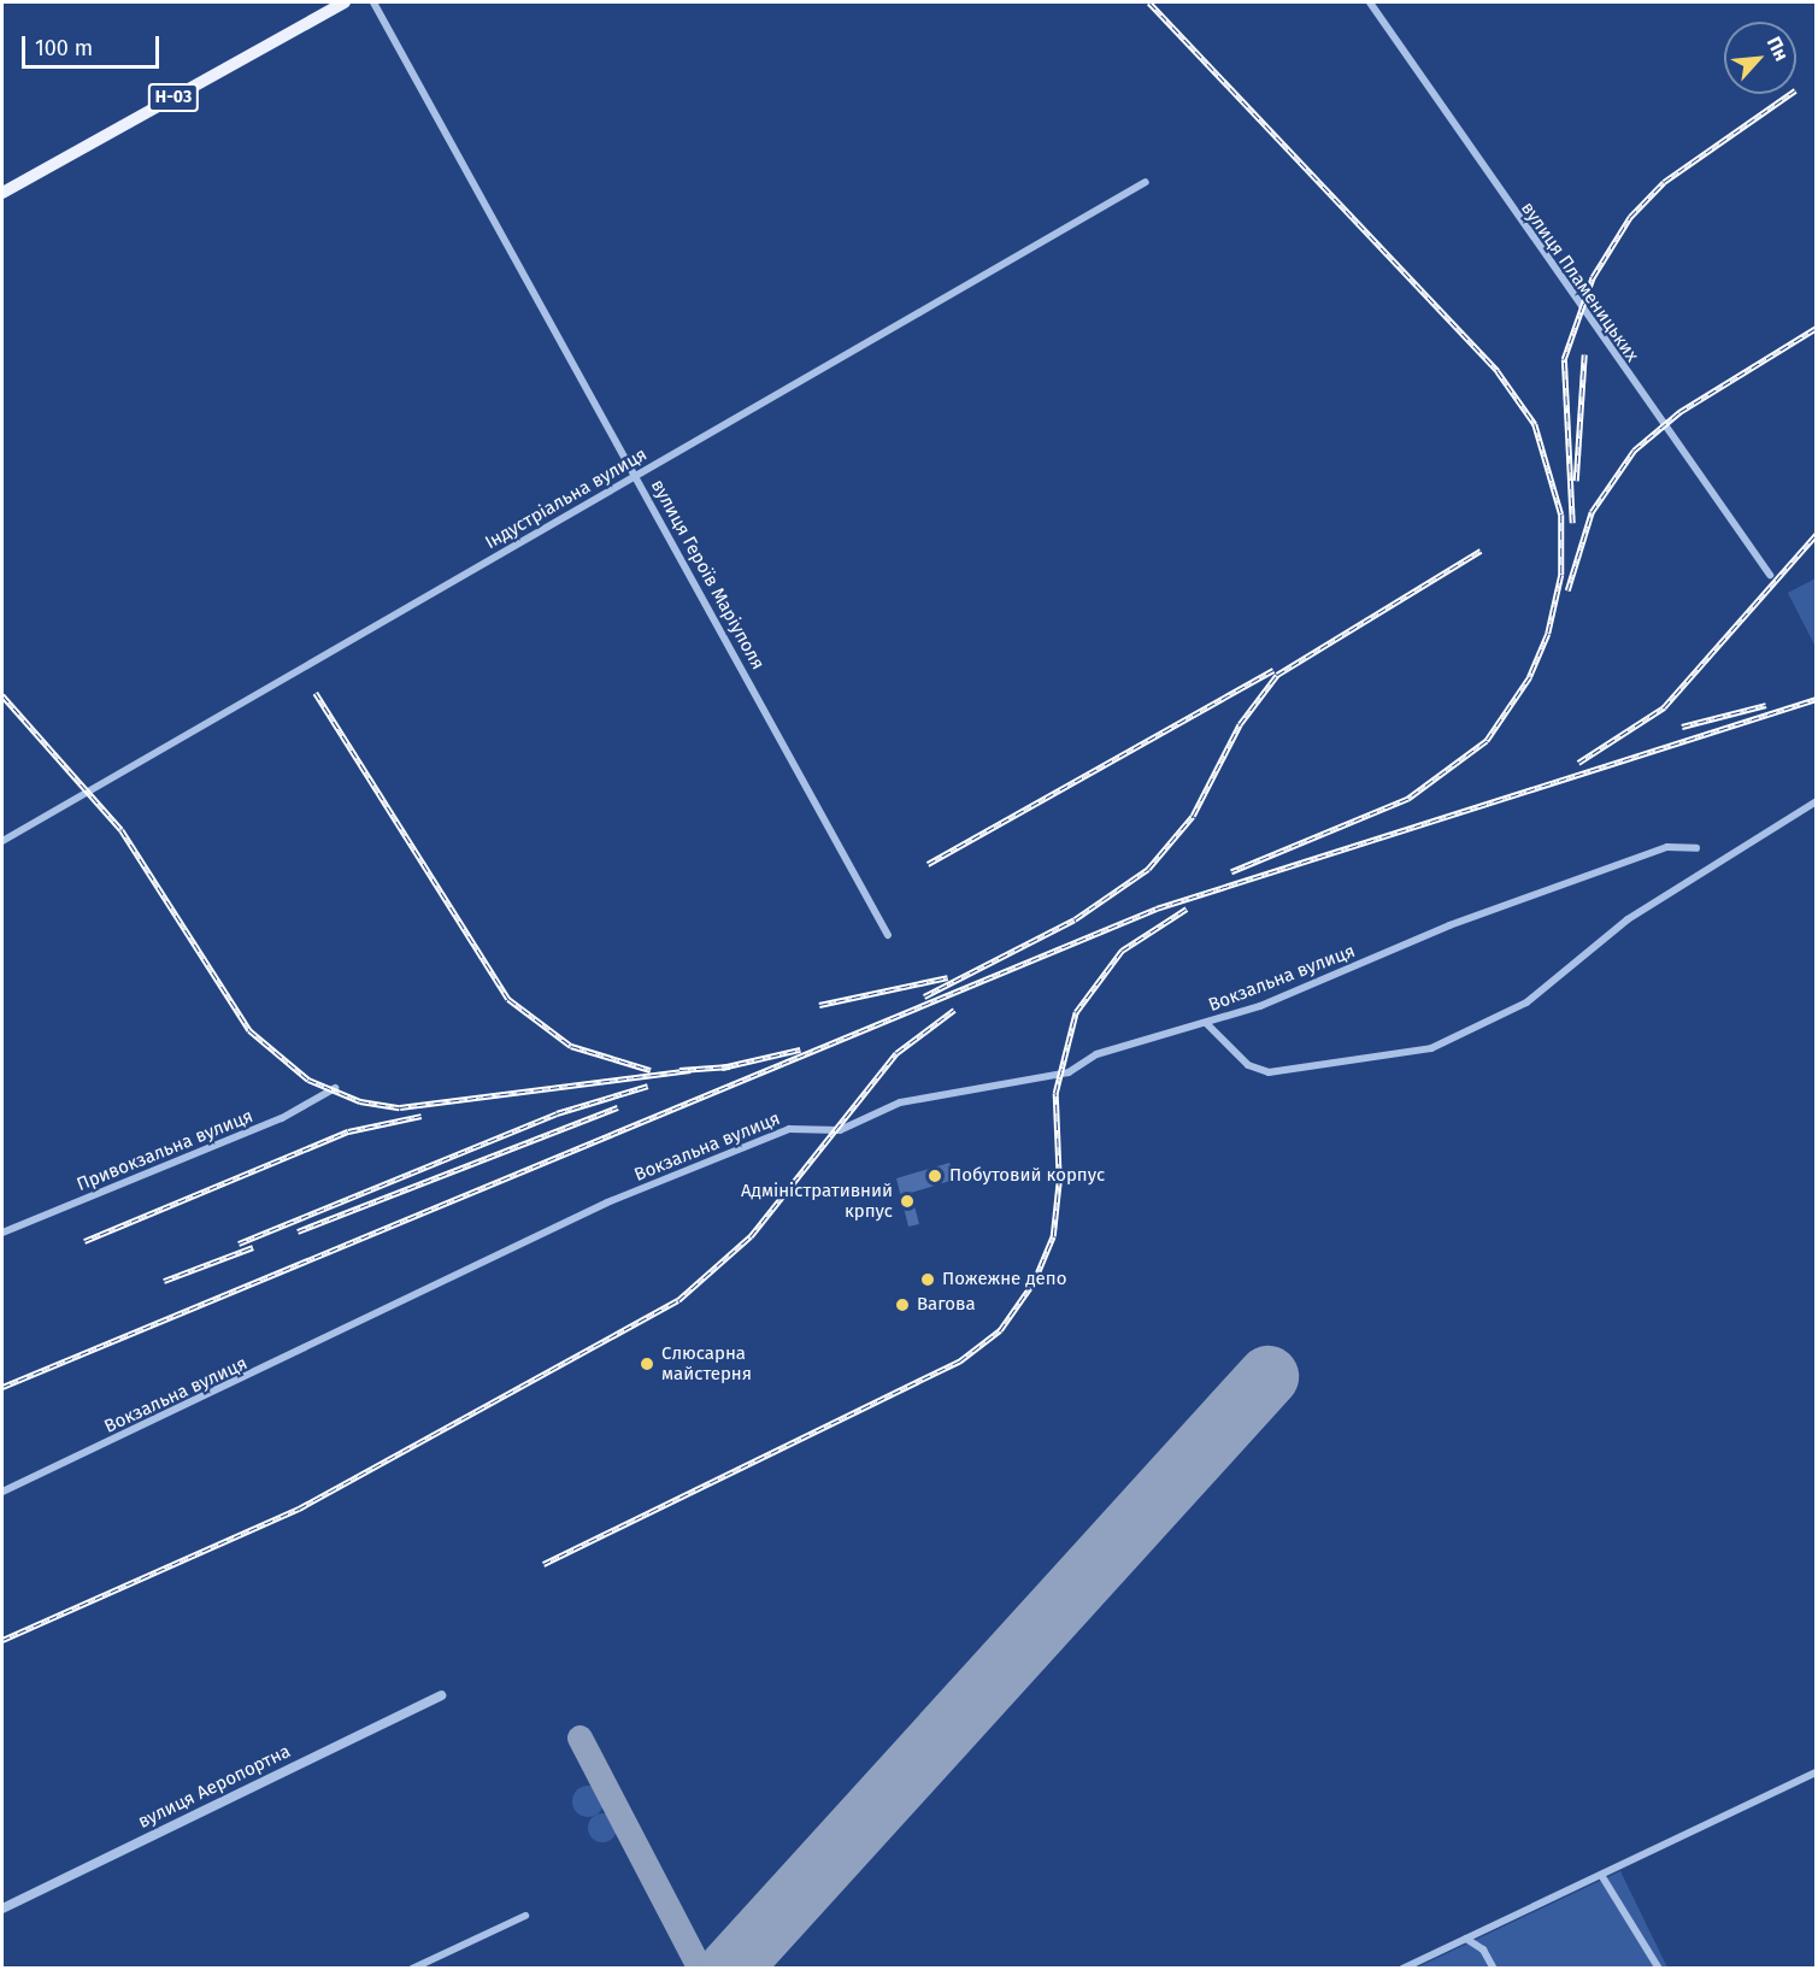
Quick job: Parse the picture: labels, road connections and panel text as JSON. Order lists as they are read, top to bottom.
{
  "streets": {
    "main road": ["Н-03"],
    "street": [
      "вулиця Пламеницьких",
      "Індустріальна вулиця",
      "вулиця Героїв Маріуполя",
      "Вокзальна вулиця",
      "Привокзальна вулиця",
      "вулиця Аеропортна"
    ]
  },
  "crossings": [
    ["Індустріальна вулиця", "вулиця Героїв Маріуполя"]
  ],
  "places": [
    "Побутовий корпус",
    "Адміністративний крпус",
    "Пожежне депо",
    "Вагова",
    "Слюсарна майстерня"
  ],
  "scale_bar": "100 m",
  "north": "top right"
}
